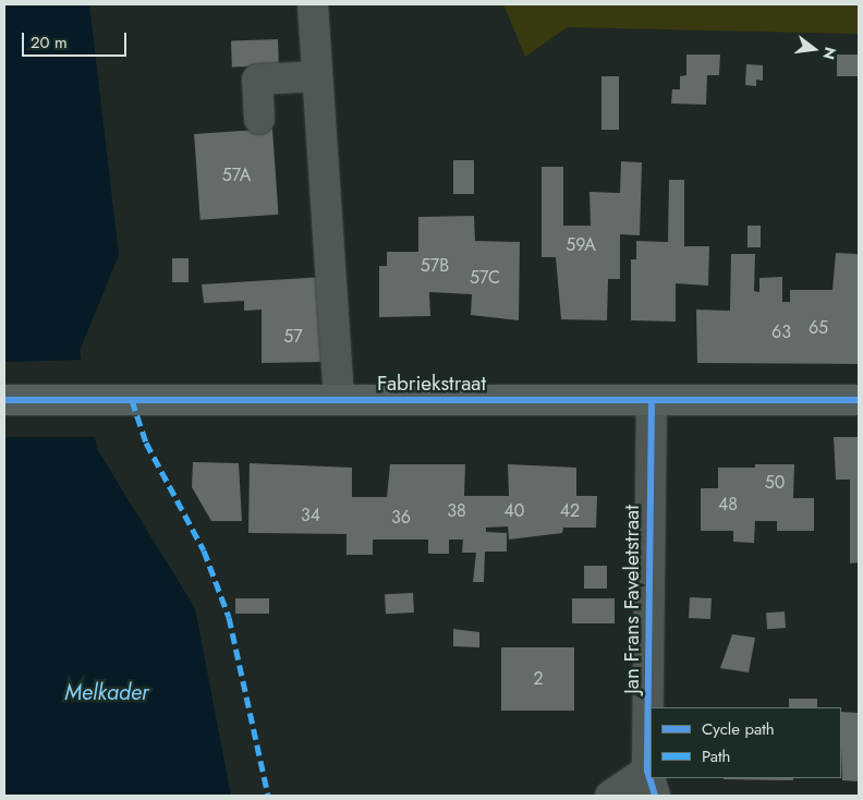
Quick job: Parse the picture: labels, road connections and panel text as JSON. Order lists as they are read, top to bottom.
{
  "streets": {
    "main road": ["Fabriekstraat"],
    "street": ["Jan Frans Faveletstraat"]
  },
  "crossings": [
    ["Fabriekstraat", "Jan Frans Faveletstraat"]
  ],
  "water": ["Melkader"],
  "house_numbers": [
    "57A",
    "59A",
    "57B",
    "57C",
    "65",
    "63",
    "57",
    "50",
    "48",
    "38",
    "40",
    "42",
    "34",
    "36",
    "2"
  ],
  "legend": ["Cycle path", "Path"],
  "scale_bar": "20 m",
  "north": "right"
}
